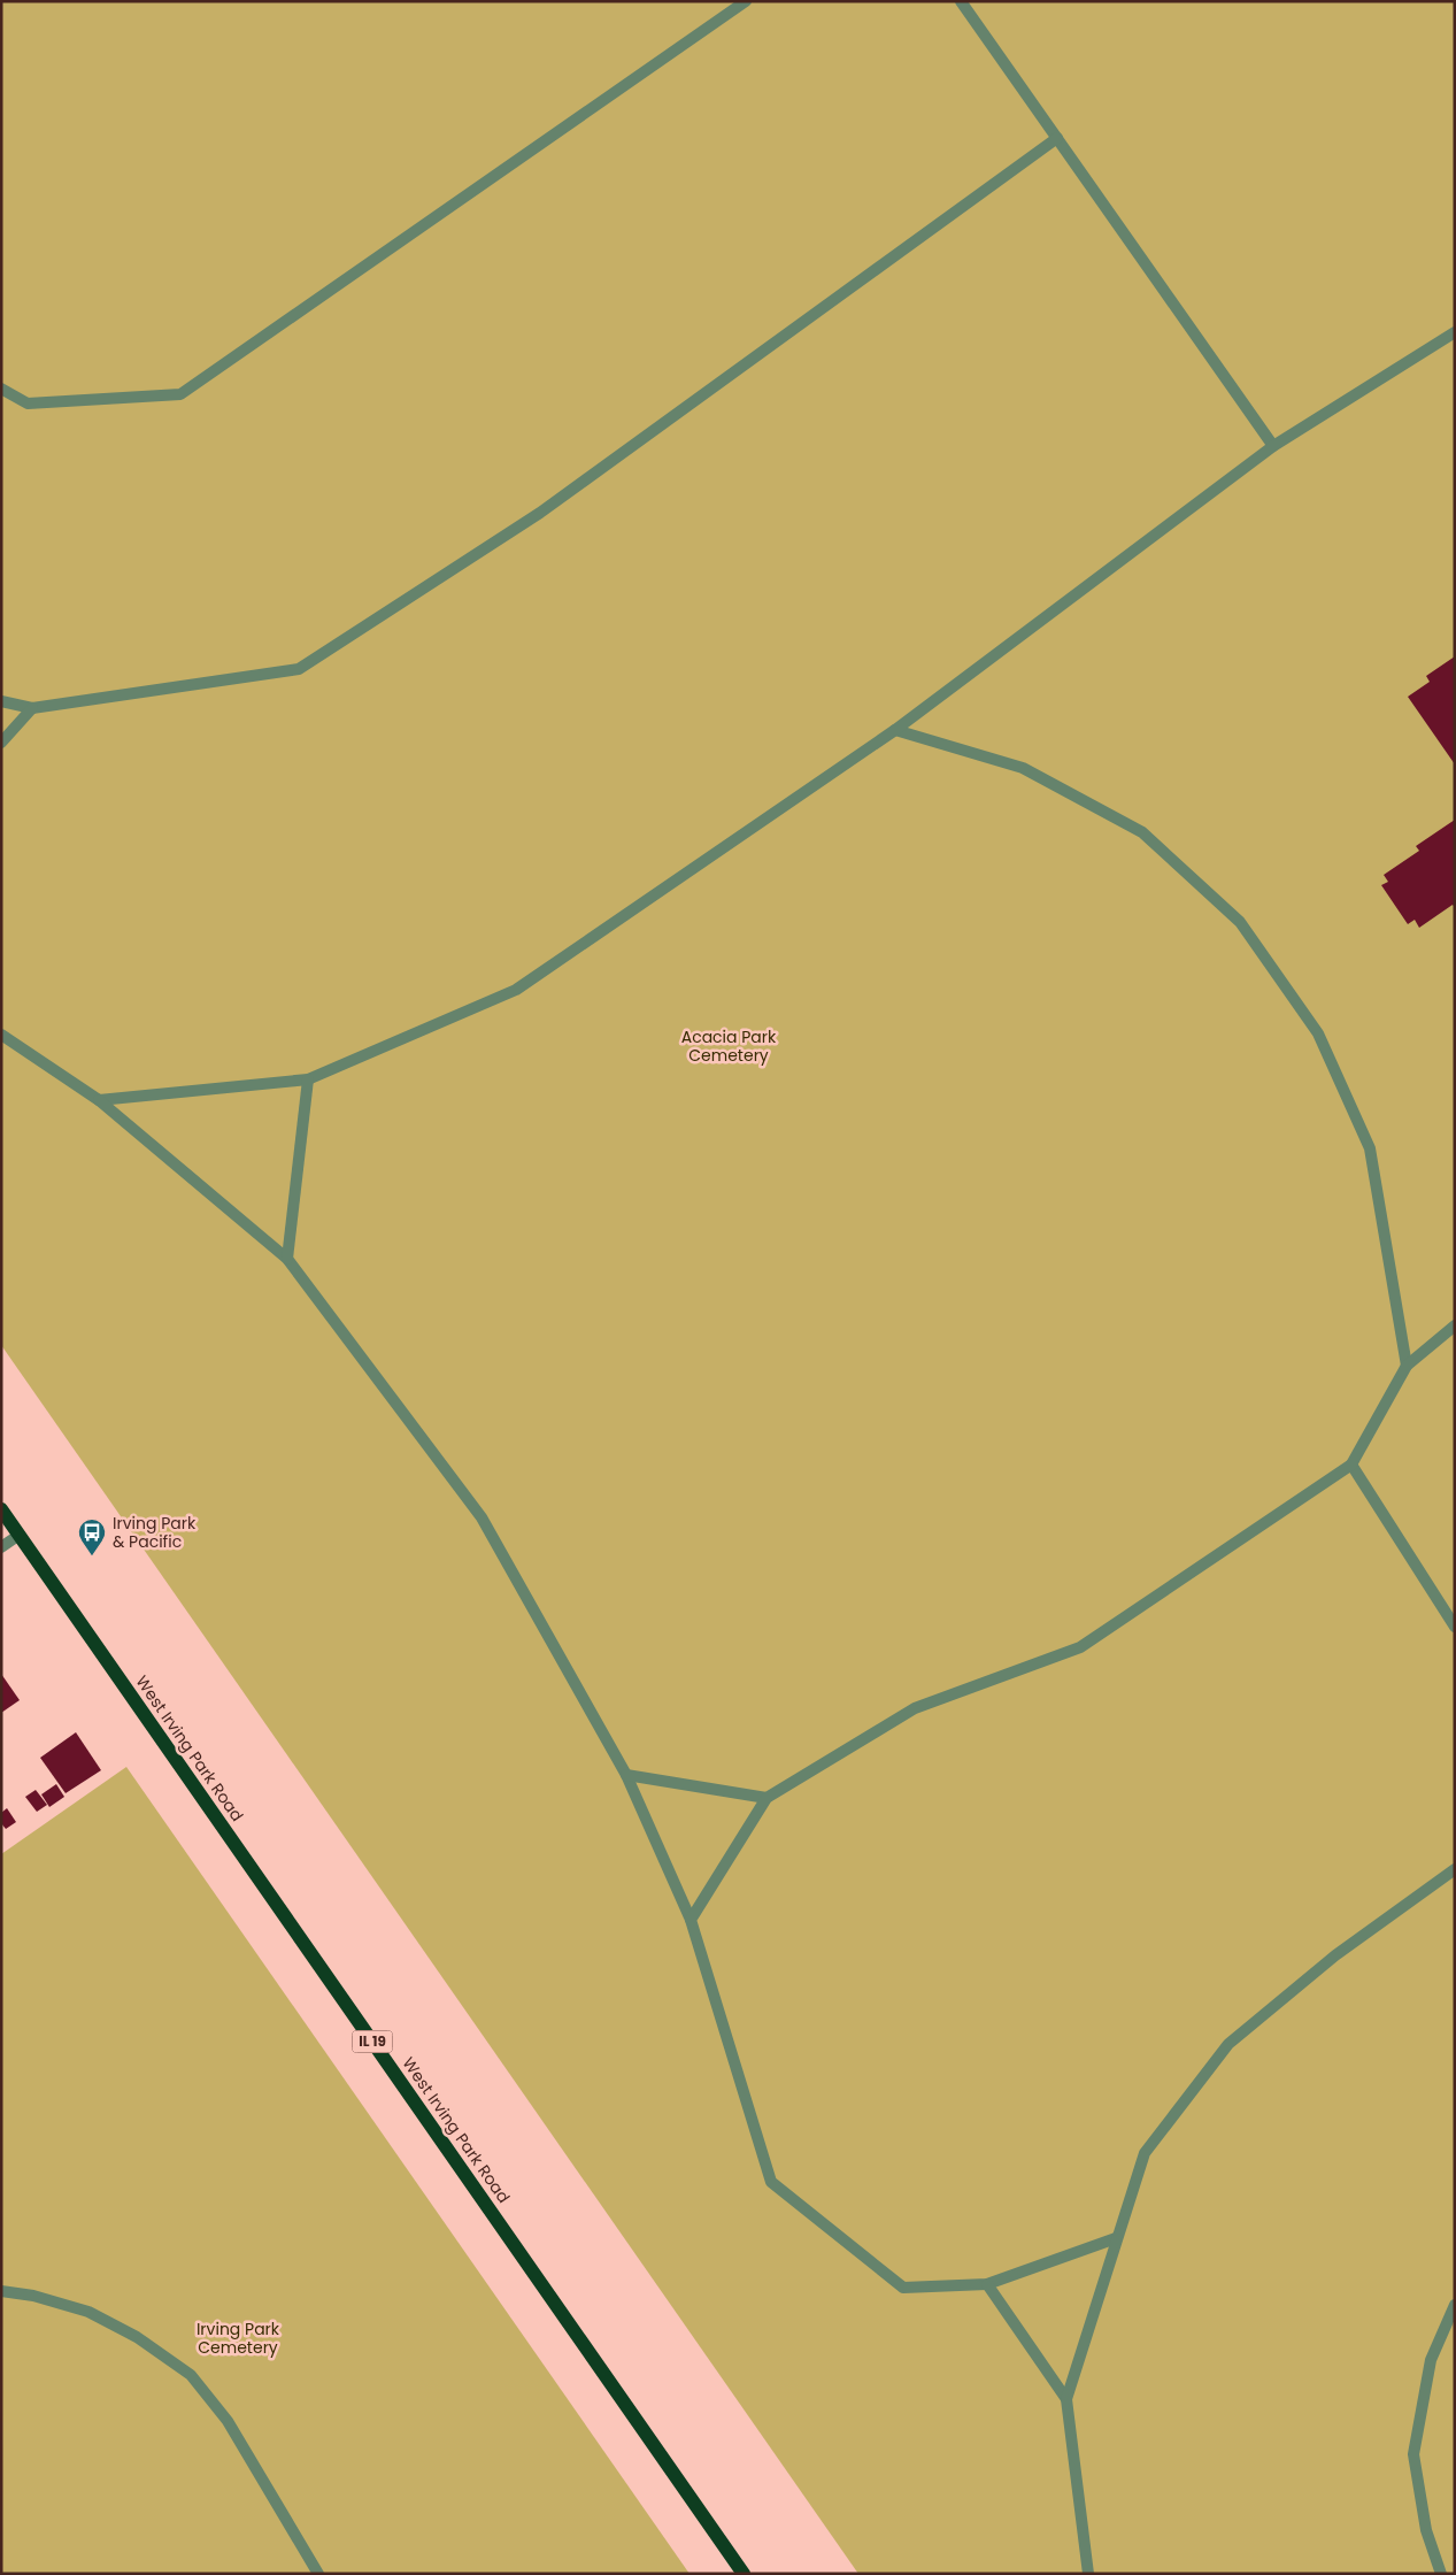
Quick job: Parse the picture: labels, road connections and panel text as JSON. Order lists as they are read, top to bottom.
{
  "streets": {
    "main road": ["West Irving Park Road", "IL 19"]
  },
  "parks": ["Acacia Park Cemetery", "Irving Park Cemetery"],
  "places": {
    "bus stop": ["Irving Park & Pacific"]
  }
}
